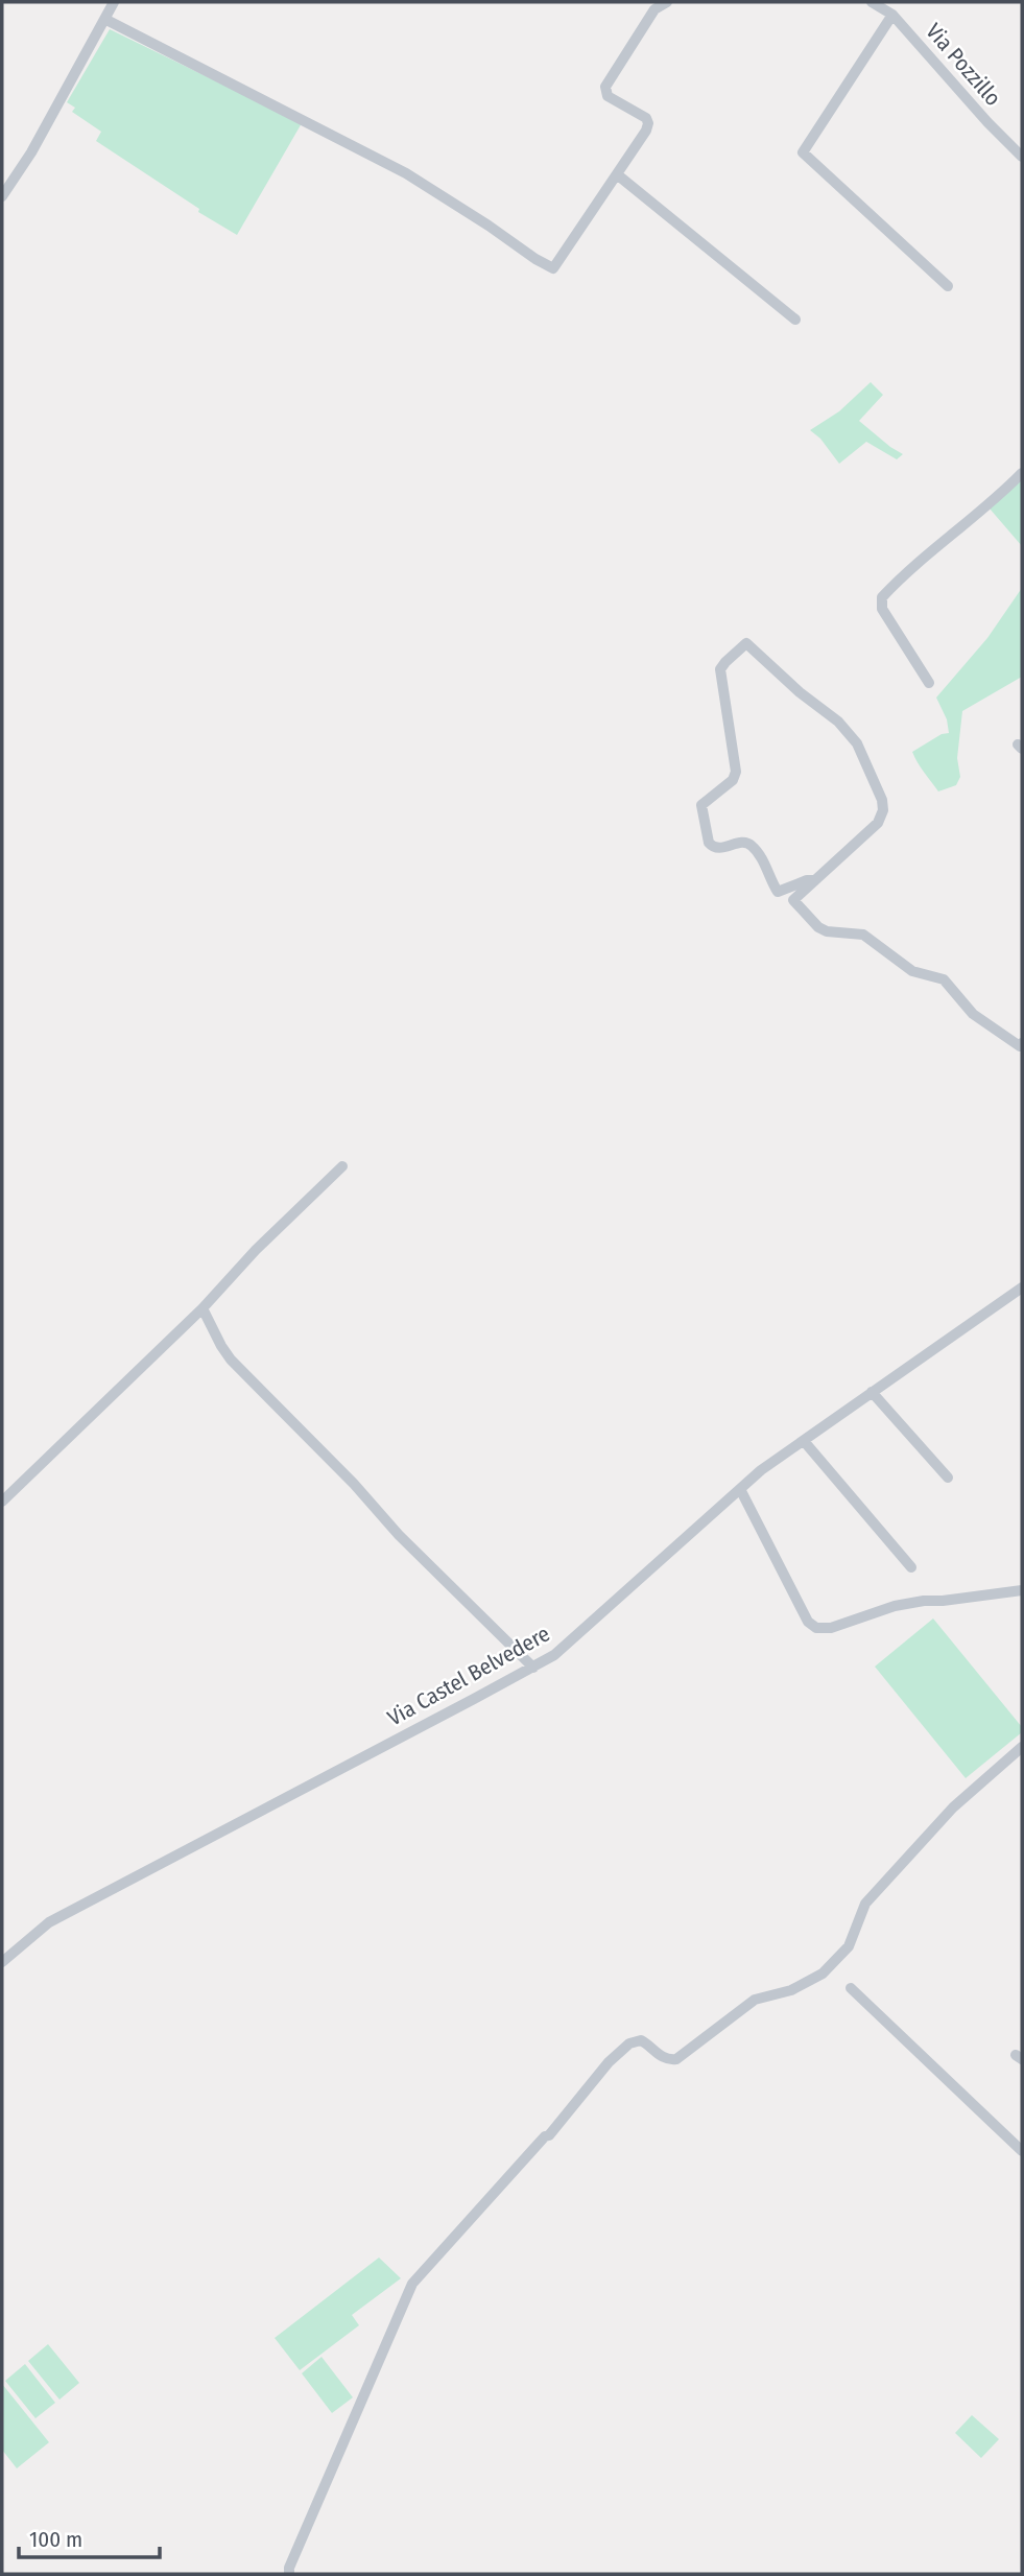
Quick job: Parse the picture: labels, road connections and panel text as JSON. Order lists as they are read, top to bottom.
{
  "streets": {
    "street": ["Via Pozzillo", "Via Castel Belvedere"]
  },
  "scale_bar": "100 m"
}
